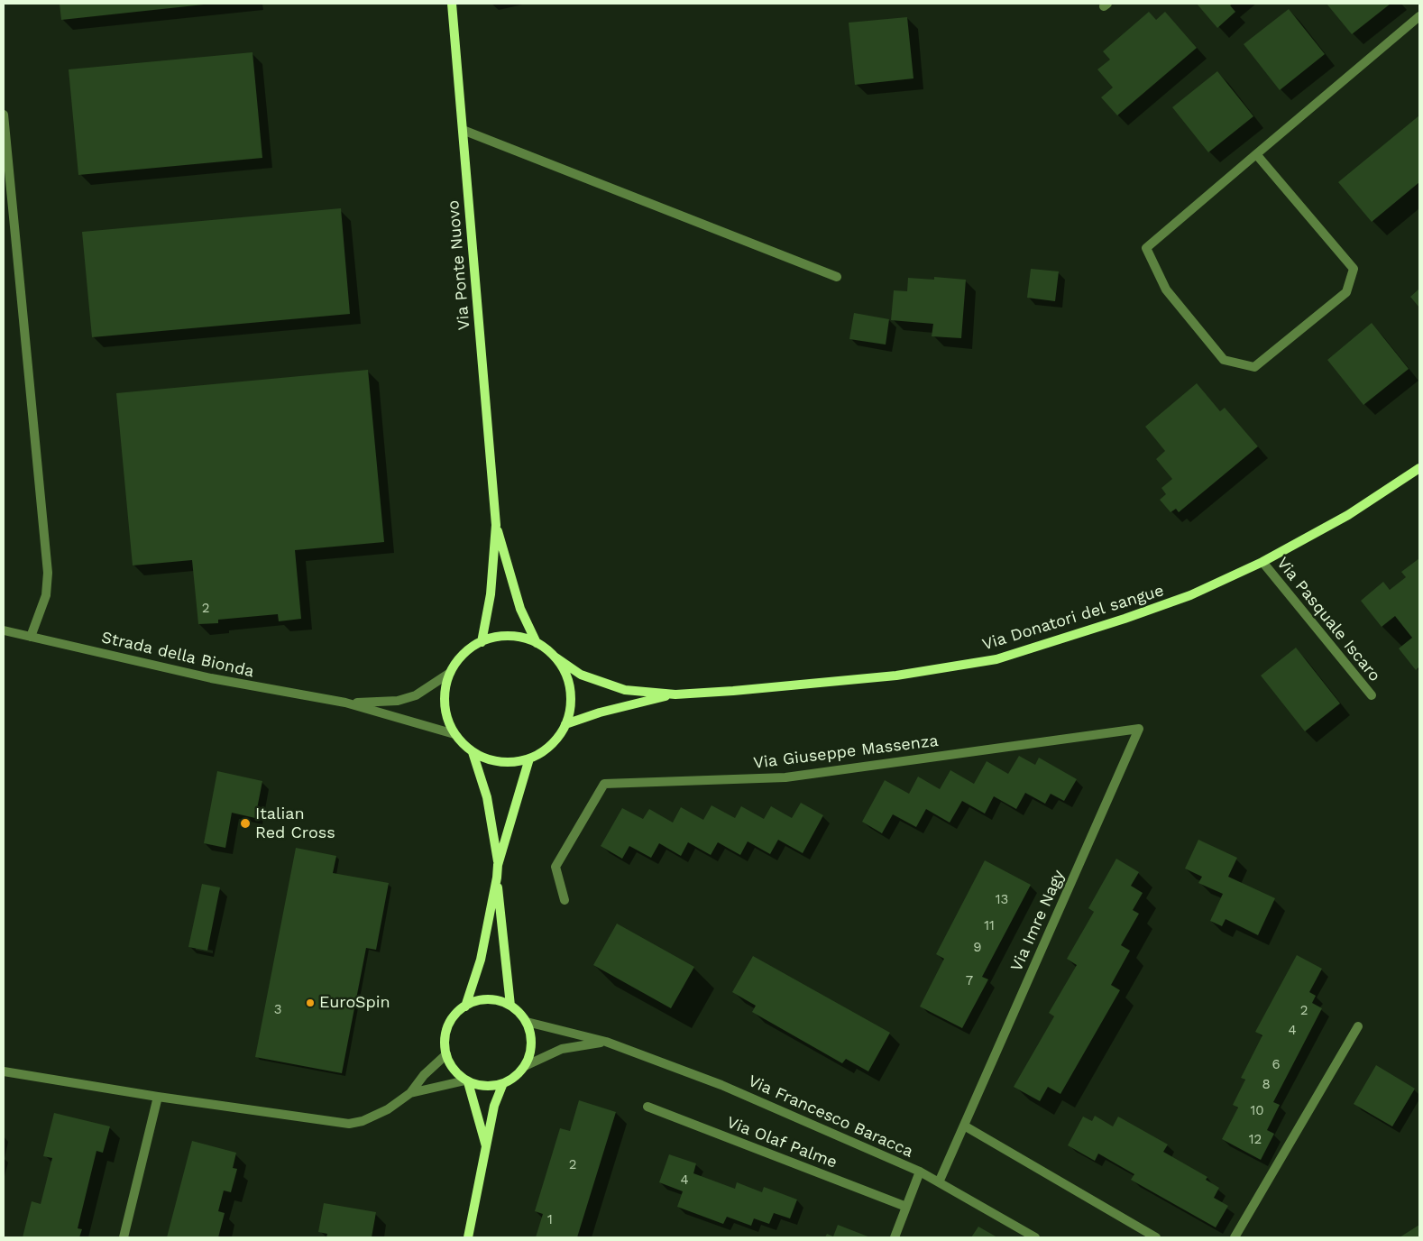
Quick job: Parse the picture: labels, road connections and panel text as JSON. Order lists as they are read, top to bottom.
{
  "streets": {
    "street": [
      "Via Ponte Nuovo",
      "Via Donatori del sangue",
      "Via Pasquale Iscaro",
      "Strada della Bionda",
      "Via Giuseppe Massenza",
      "Via Imre Nagy",
      "Via Francesco Baracca",
      "Via Olaf Palme"
    ]
  },
  "crossings": [
    ["Via Ponte Nuovo", "Via Donatori del sangue"],
    ["Via Ponte Nuovo", "Strada della Bionda"],
    ["Via Ponte Nuovo", "Via Francesco Baracca"],
    ["Via Donatori del sangue", "Via Pasquale Iscaro"],
    ["Via Donatori del sangue", "Strada della Bionda"],
    ["Via Giuseppe Massenza", "Via Imre Nagy"],
    ["Via Imre Nagy", "Via Francesco Baracca"]
  ],
  "places": ["Italian Red Cross", "EuroSpin"],
  "house_numbers": [
    "2",
    "13",
    "11",
    "9",
    "7",
    "3",
    "2",
    "4",
    "6",
    "8",
    "10",
    "12",
    "2",
    "4",
    "1"
  ]
}
